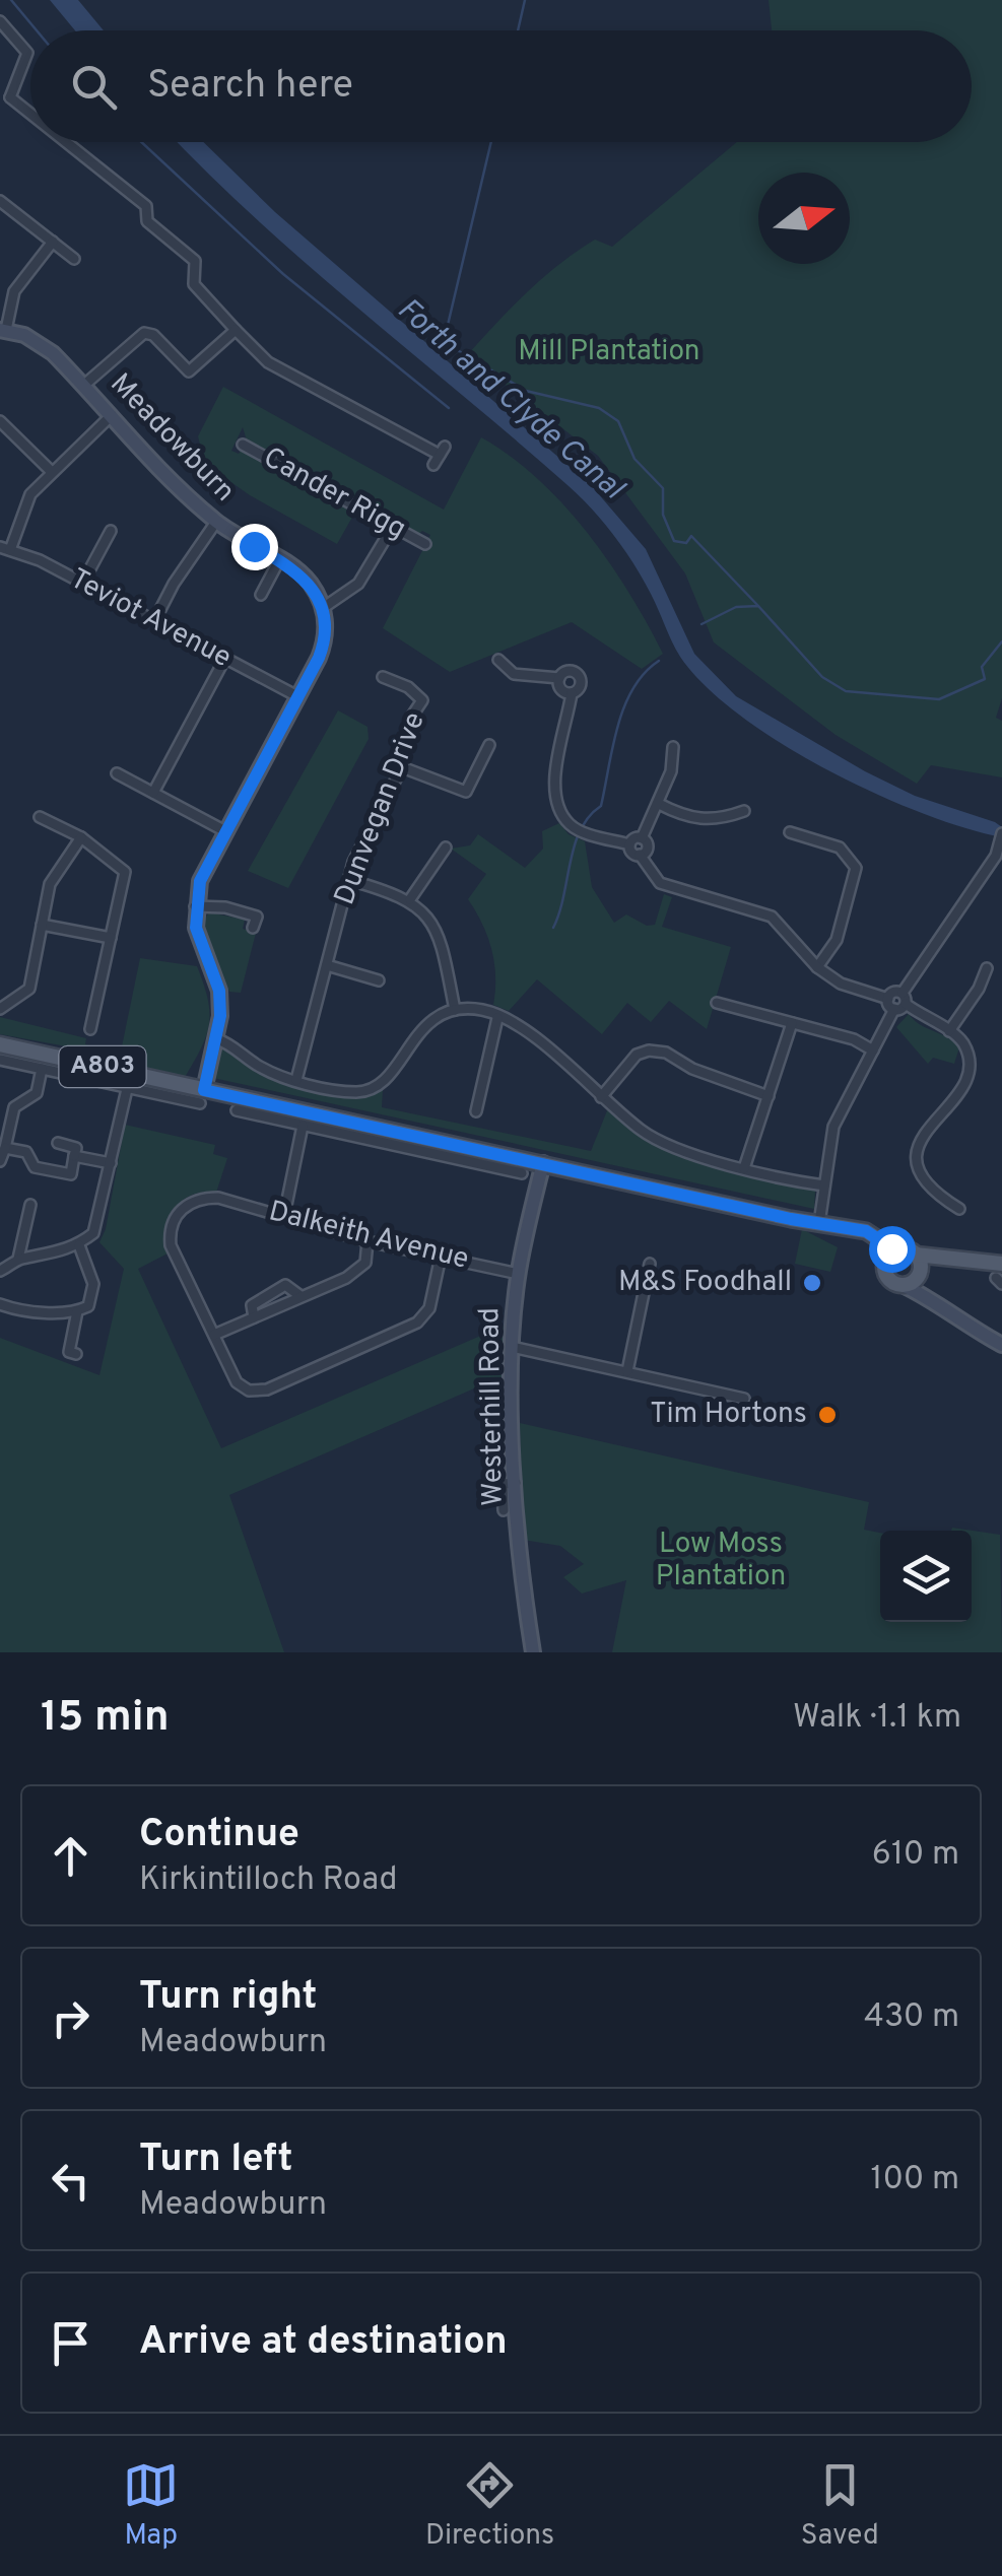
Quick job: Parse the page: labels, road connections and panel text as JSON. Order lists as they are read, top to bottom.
{
  "streets": {
    "main road": ["A803"],
    "street": [
      "Meadowburn",
      "Cander Rigg",
      "Teviot Avenue",
      "Dunvegan Drive",
      "Dalkeith Avenue",
      "Westerhill Road"
    ]
  },
  "crossings": [
    ["A803", "Westerhill Road"],
    ["Dalkeith Avenue", "Westerhill Road"]
  ],
  "water": ["Forth and Clyde Canal"],
  "parks": ["Mill Plantation", "Low Moss Plantation"],
  "places": ["M&S Foodhall", "Tim Hortons"],
  "north": "right",
  "page": {
    "search": "Search here",
    "heading": ["15 min", "Walk · 1.1 km"],
    "list": [
      ["Continue", "Kirkintilloch Road", "610 m"],
      ["Turn right", "Meadowburn", "430 m"],
      ["Turn left", "Meadowburn", "100 m"],
      "Arrive at destination"
    ],
    "nav": ["Map", "Directions", "Saved"]
  }
}
